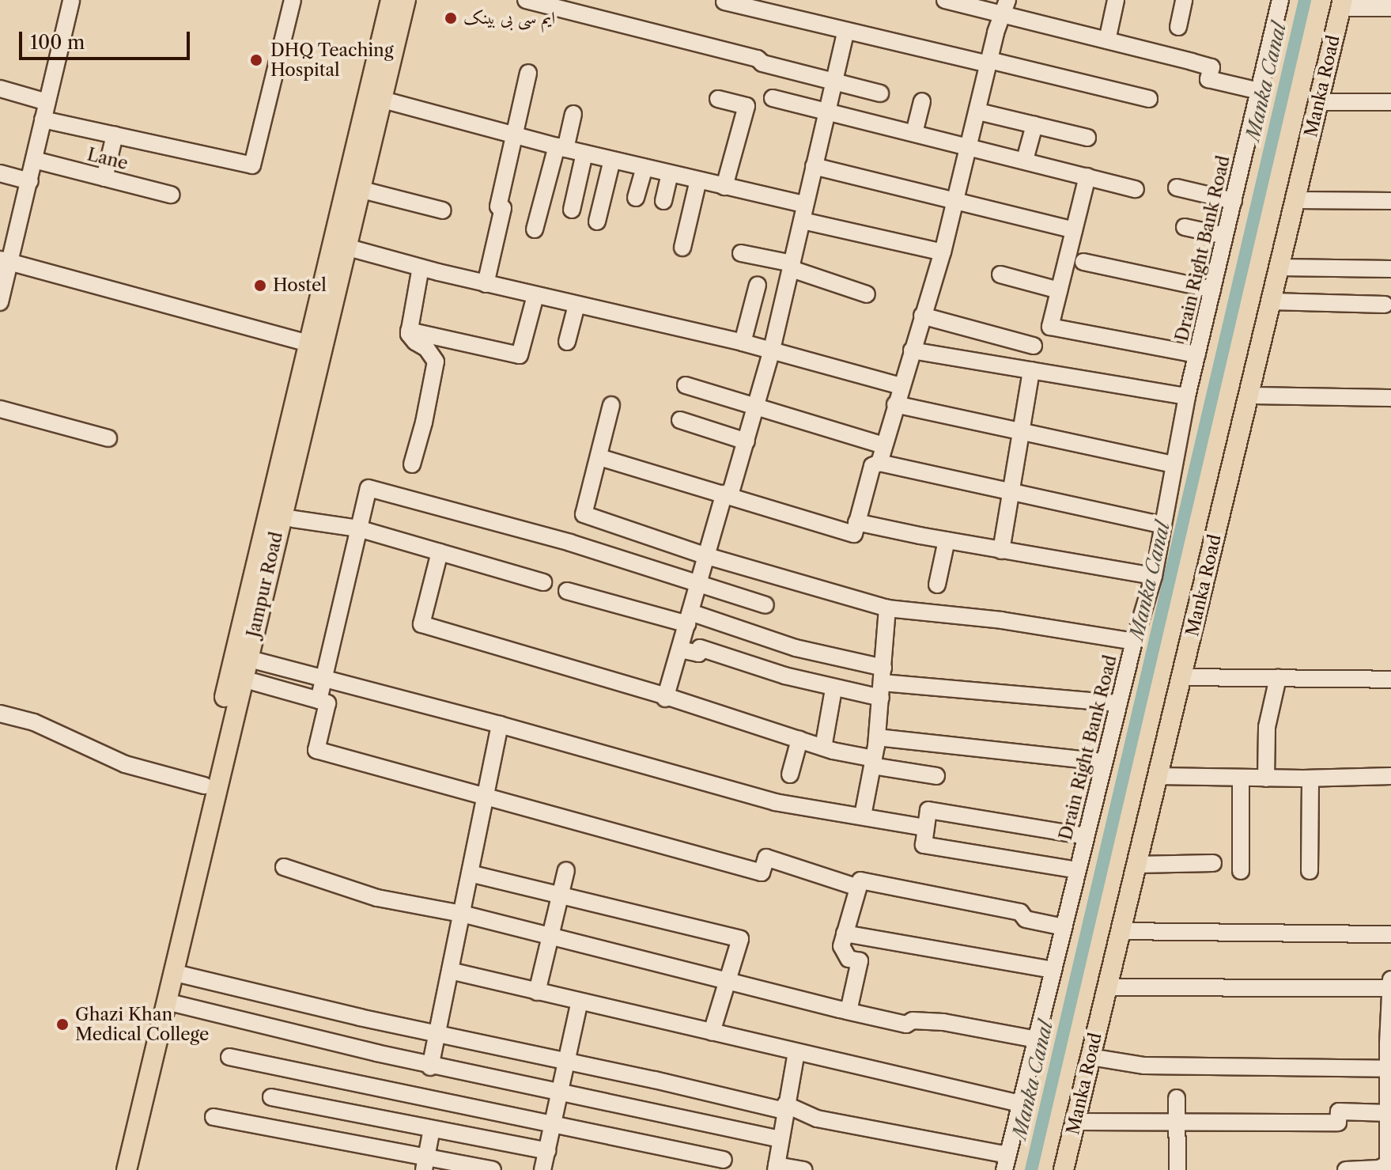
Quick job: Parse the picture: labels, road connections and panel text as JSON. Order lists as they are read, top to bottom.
{
  "streets": {
    "main road": ["Manka Road", "Jampur Road"],
    "street": ["Lane", "Drain Right Bank Road"]
  },
  "water": ["Manka Canal"],
  "places": [
    "ایم سی بی بینک",
    "DHQ Teaching Hospital",
    "Hostel",
    "Ghazi Khan Medical College"
  ],
  "scale_bar": "100 m"
}
